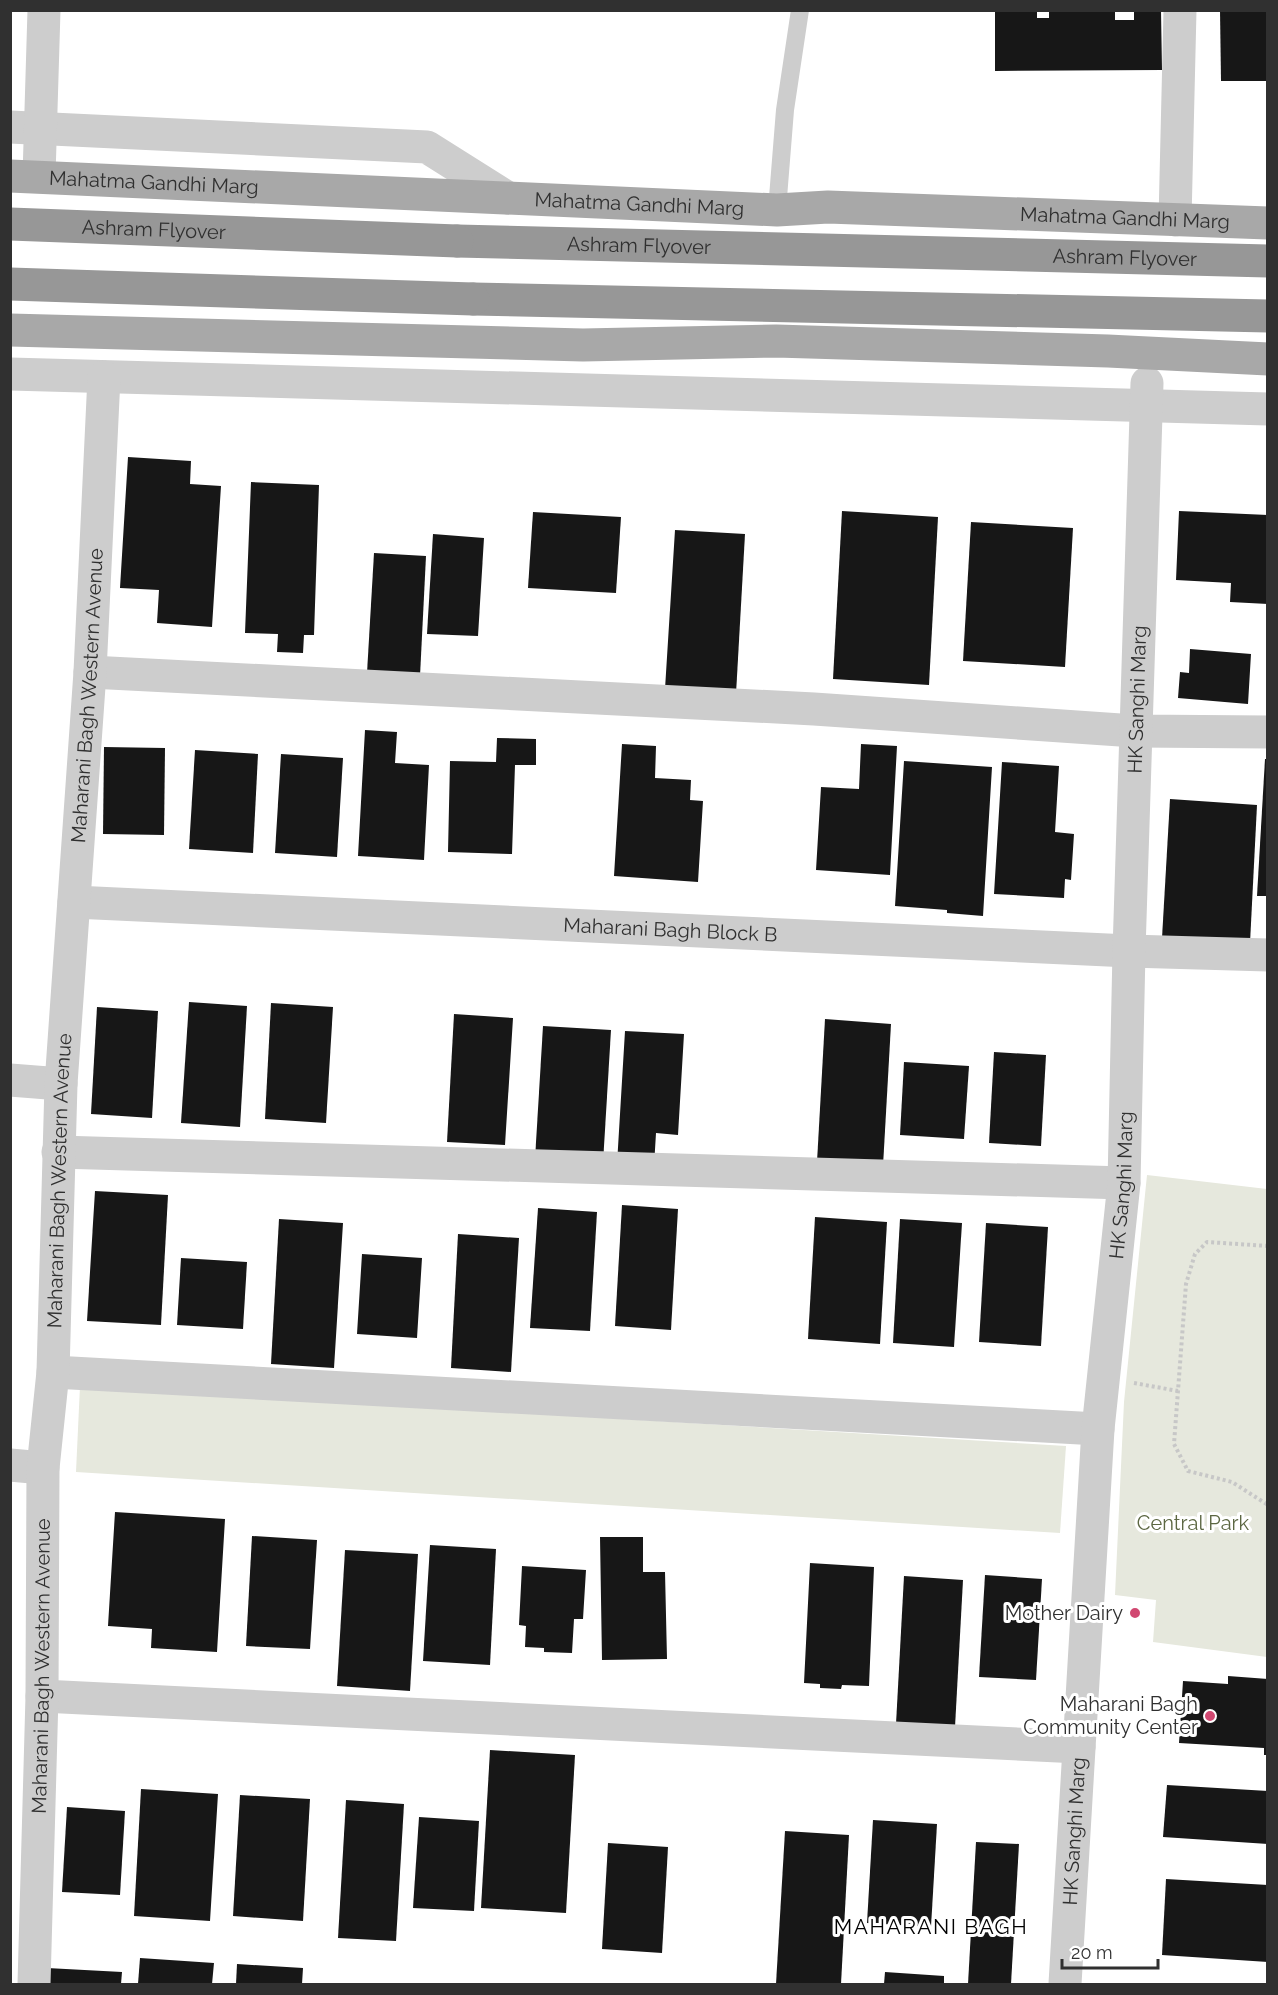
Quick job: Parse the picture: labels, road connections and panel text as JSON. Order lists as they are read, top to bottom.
{
  "streets": {
    "highway": ["Ashram Flyover"],
    "main road": ["Mahatma Gandhi Marg"],
    "street": ["Maharani Bagh Western Avenue", "HK Sanghi Marg", "Maharani Bagh Block B"]
  },
  "crossings": [
    ["Maharani Bagh Western Avenue", "Maharani Bagh Block B"],
    ["HK Sanghi Marg", "Maharani Bagh Block B"]
  ],
  "districts": ["MAHARANI BAGH"],
  "parks": ["Central Park"],
  "places": ["Mother Dairy", "Maharani Bagh Community Center"],
  "scale_bar": "20 m"
}
